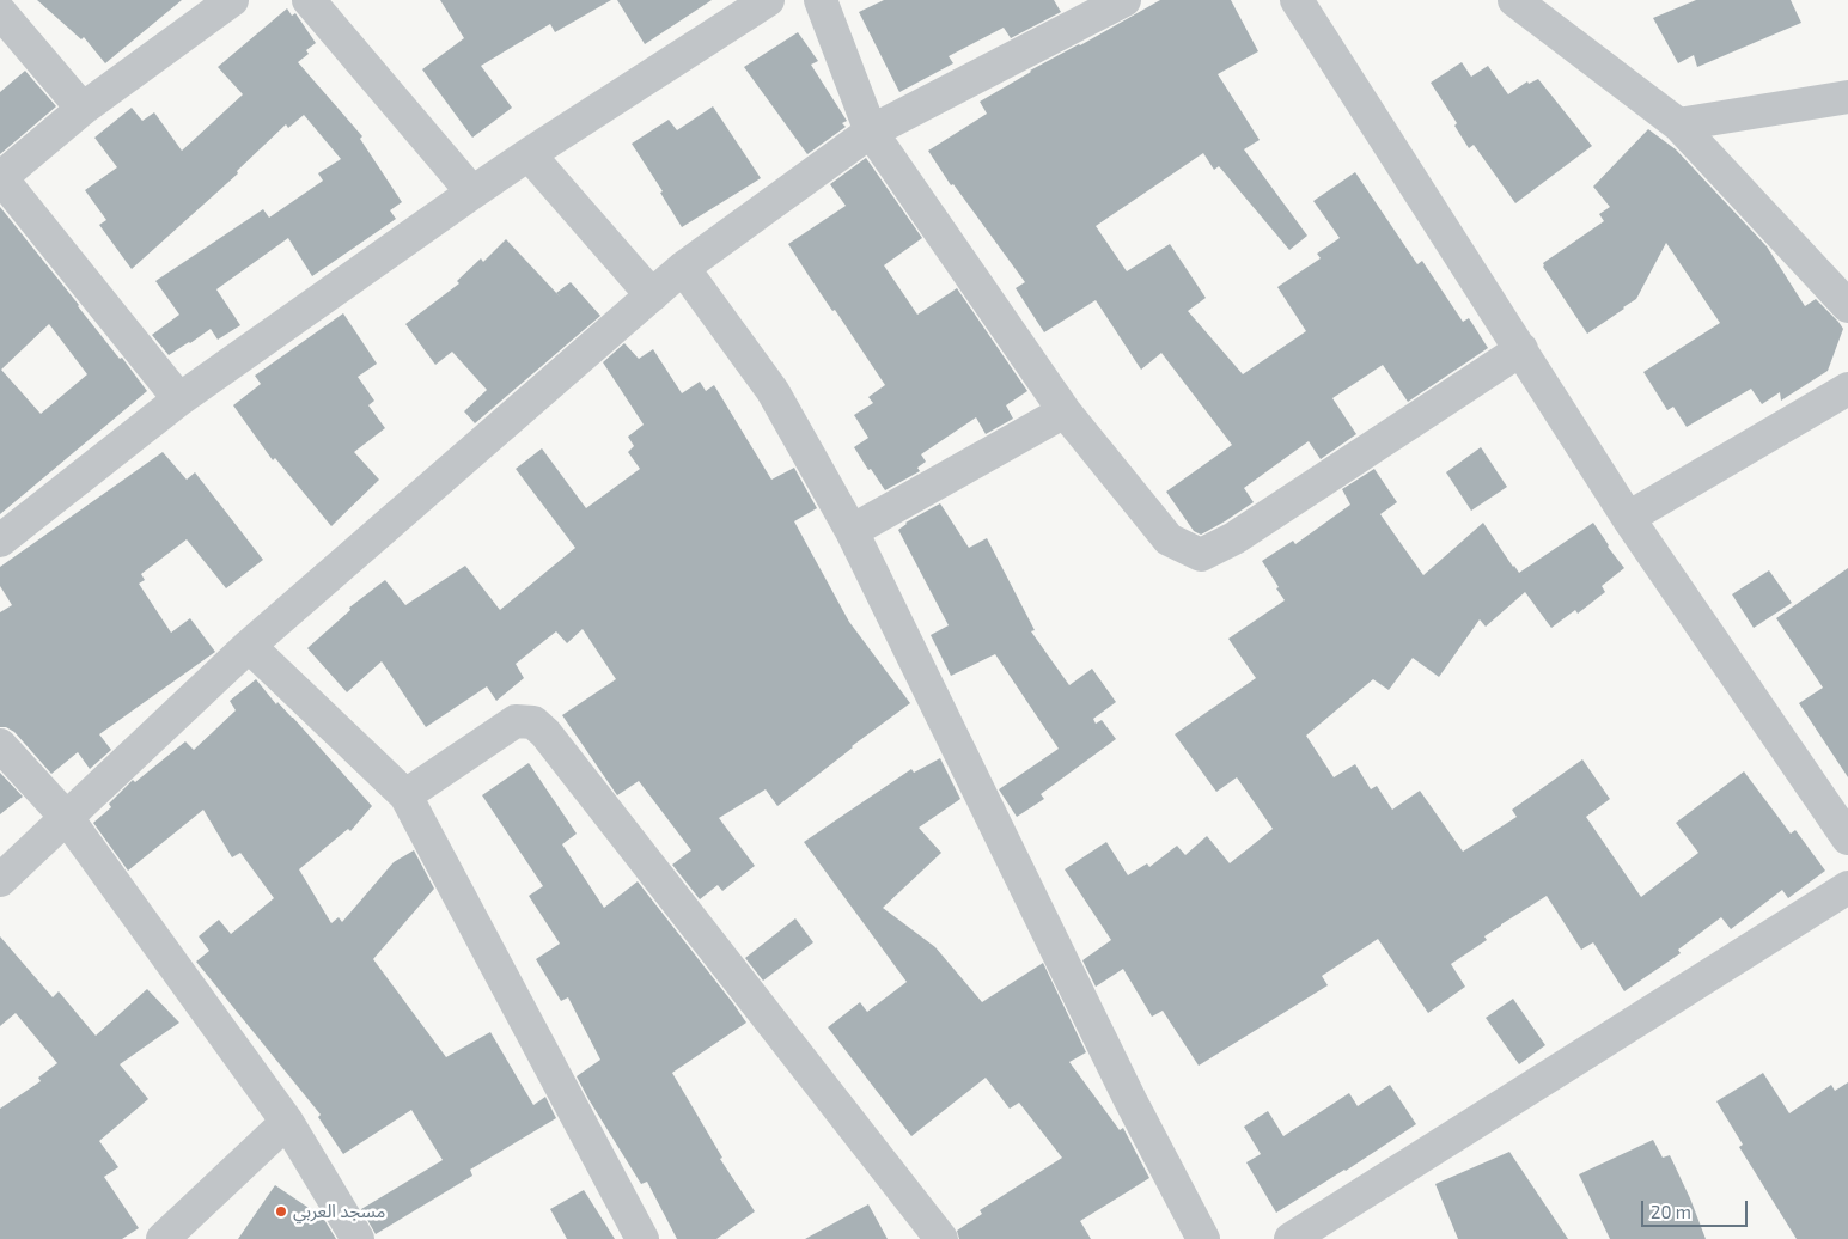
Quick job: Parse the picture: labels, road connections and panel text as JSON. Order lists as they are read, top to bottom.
{
  "places": ["مسجد العربي"],
  "scale_bar": "20 m"
}
